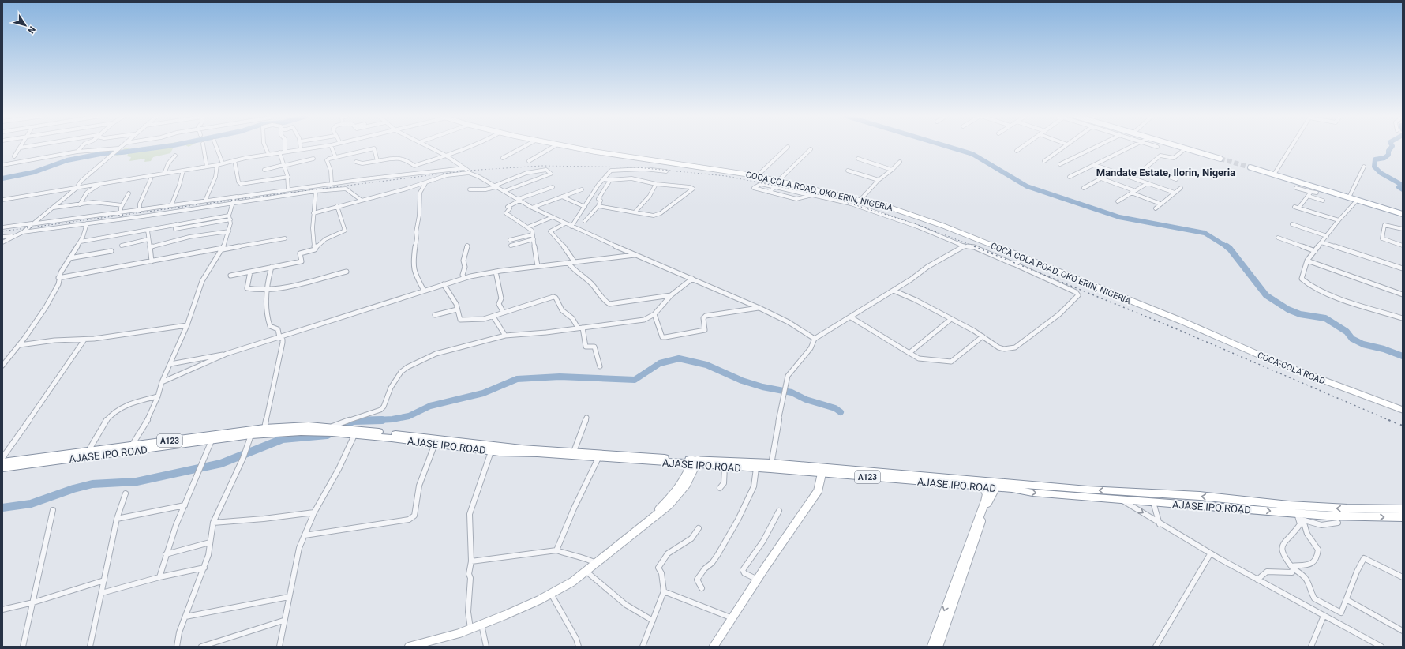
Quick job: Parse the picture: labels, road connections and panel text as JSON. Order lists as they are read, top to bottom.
{
  "streets": {
    "highway": ["A123", "AJASE IPO ROAD"],
    "street": ["COCA COLA ROAD, OKO ERIN, NIGERIA", "COCA-COLA ROAD"]
  },
  "crossings": [
    ["COCA COLA ROAD, OKO ERIN, NIGERIA", "COCA-COLA ROAD"]
  ],
  "districts": ["Mandate Estate, Ilorin, Nigeria"],
  "north": "bottom right"
}
